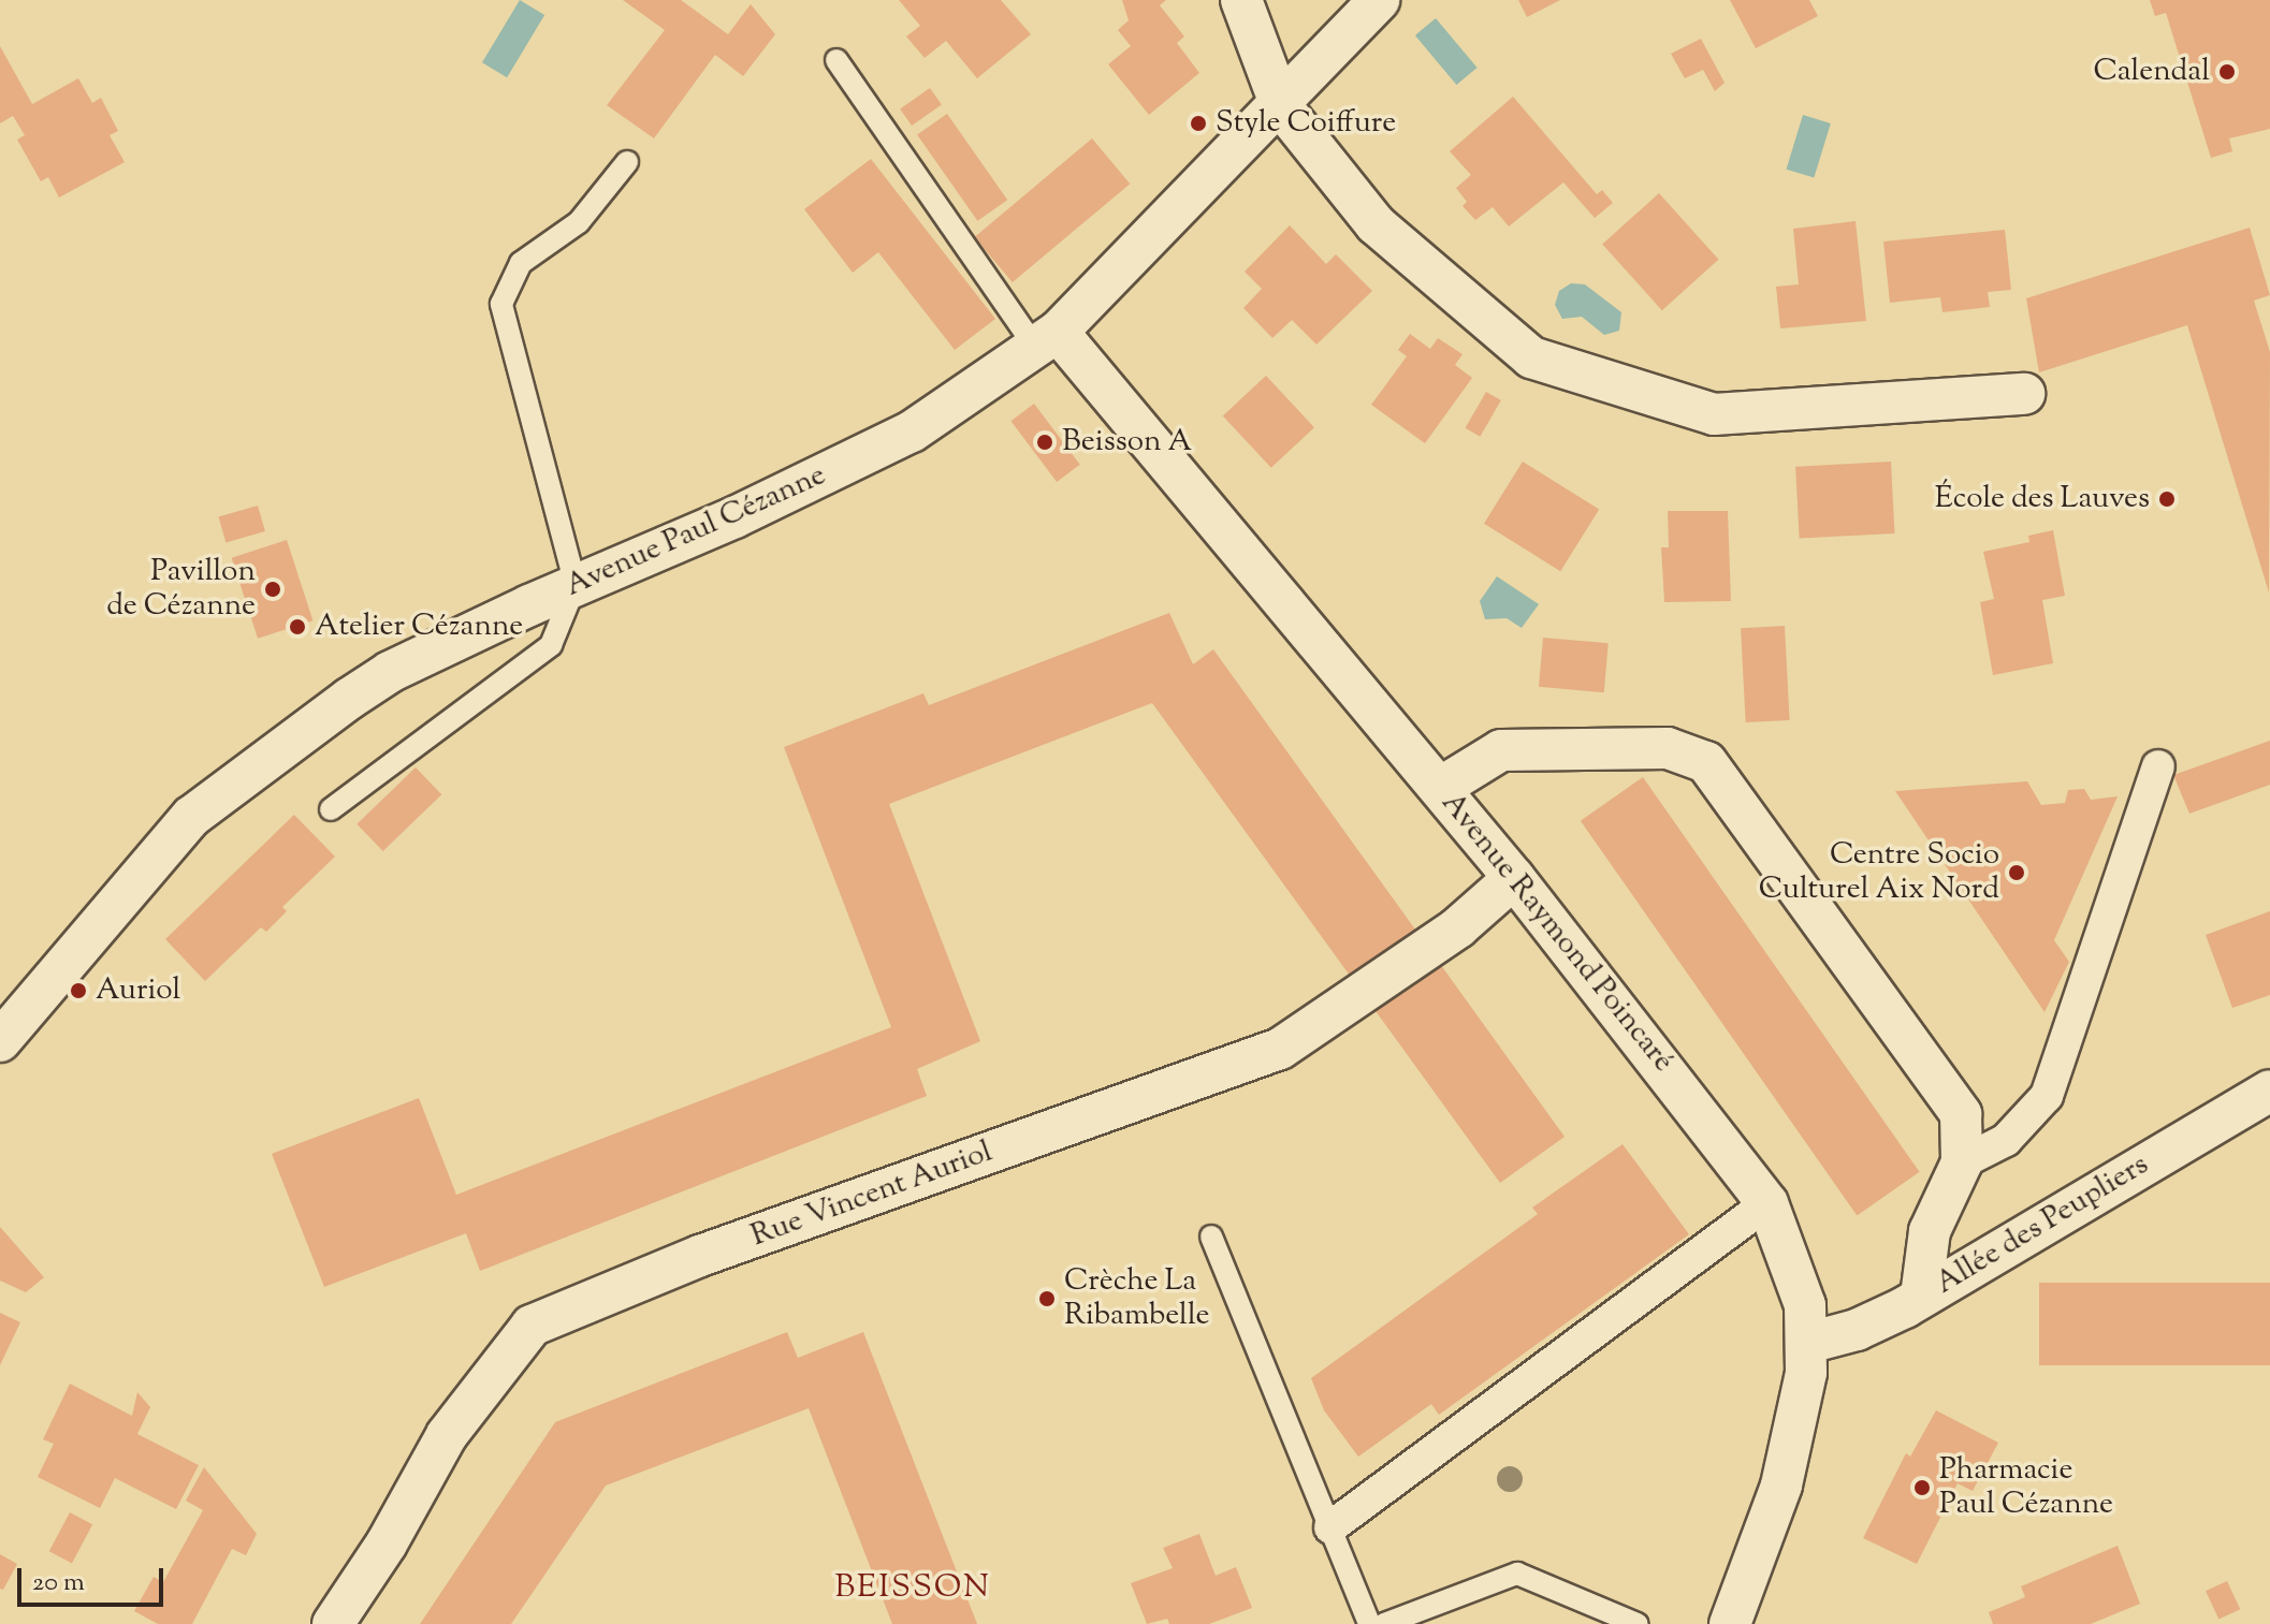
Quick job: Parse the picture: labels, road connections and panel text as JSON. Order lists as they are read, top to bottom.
{
  "streets": {
    "street": [
      "Avenue Paul Cézanne",
      "Avenue Raymond Poincaré",
      "Rue Vincent Auriol",
      "Allée des Peupliers"
    ]
  },
  "crossings": [
    ["Avenue Paul Cézanne", "Avenue Raymond Poincaré"],
    ["Avenue Raymond Poincaré", "Rue Vincent Auriol"],
    ["Avenue Raymond Poincaré", "Allée des Peupliers"]
  ],
  "districts": ["BEISSON"],
  "places": [
    "Calendal",
    "Style Coiffure",
    "Beisson A",
    "École des Lauves",
    "Pavillon de Cézanne",
    "Atelier Cézanne",
    "Centre Socio Culturel Aix Nord",
    "Auriol",
    "Crèche La Ribambelle",
    "Pharmacie Paul Cézanne"
  ],
  "scale_bar": "20 m"
}
